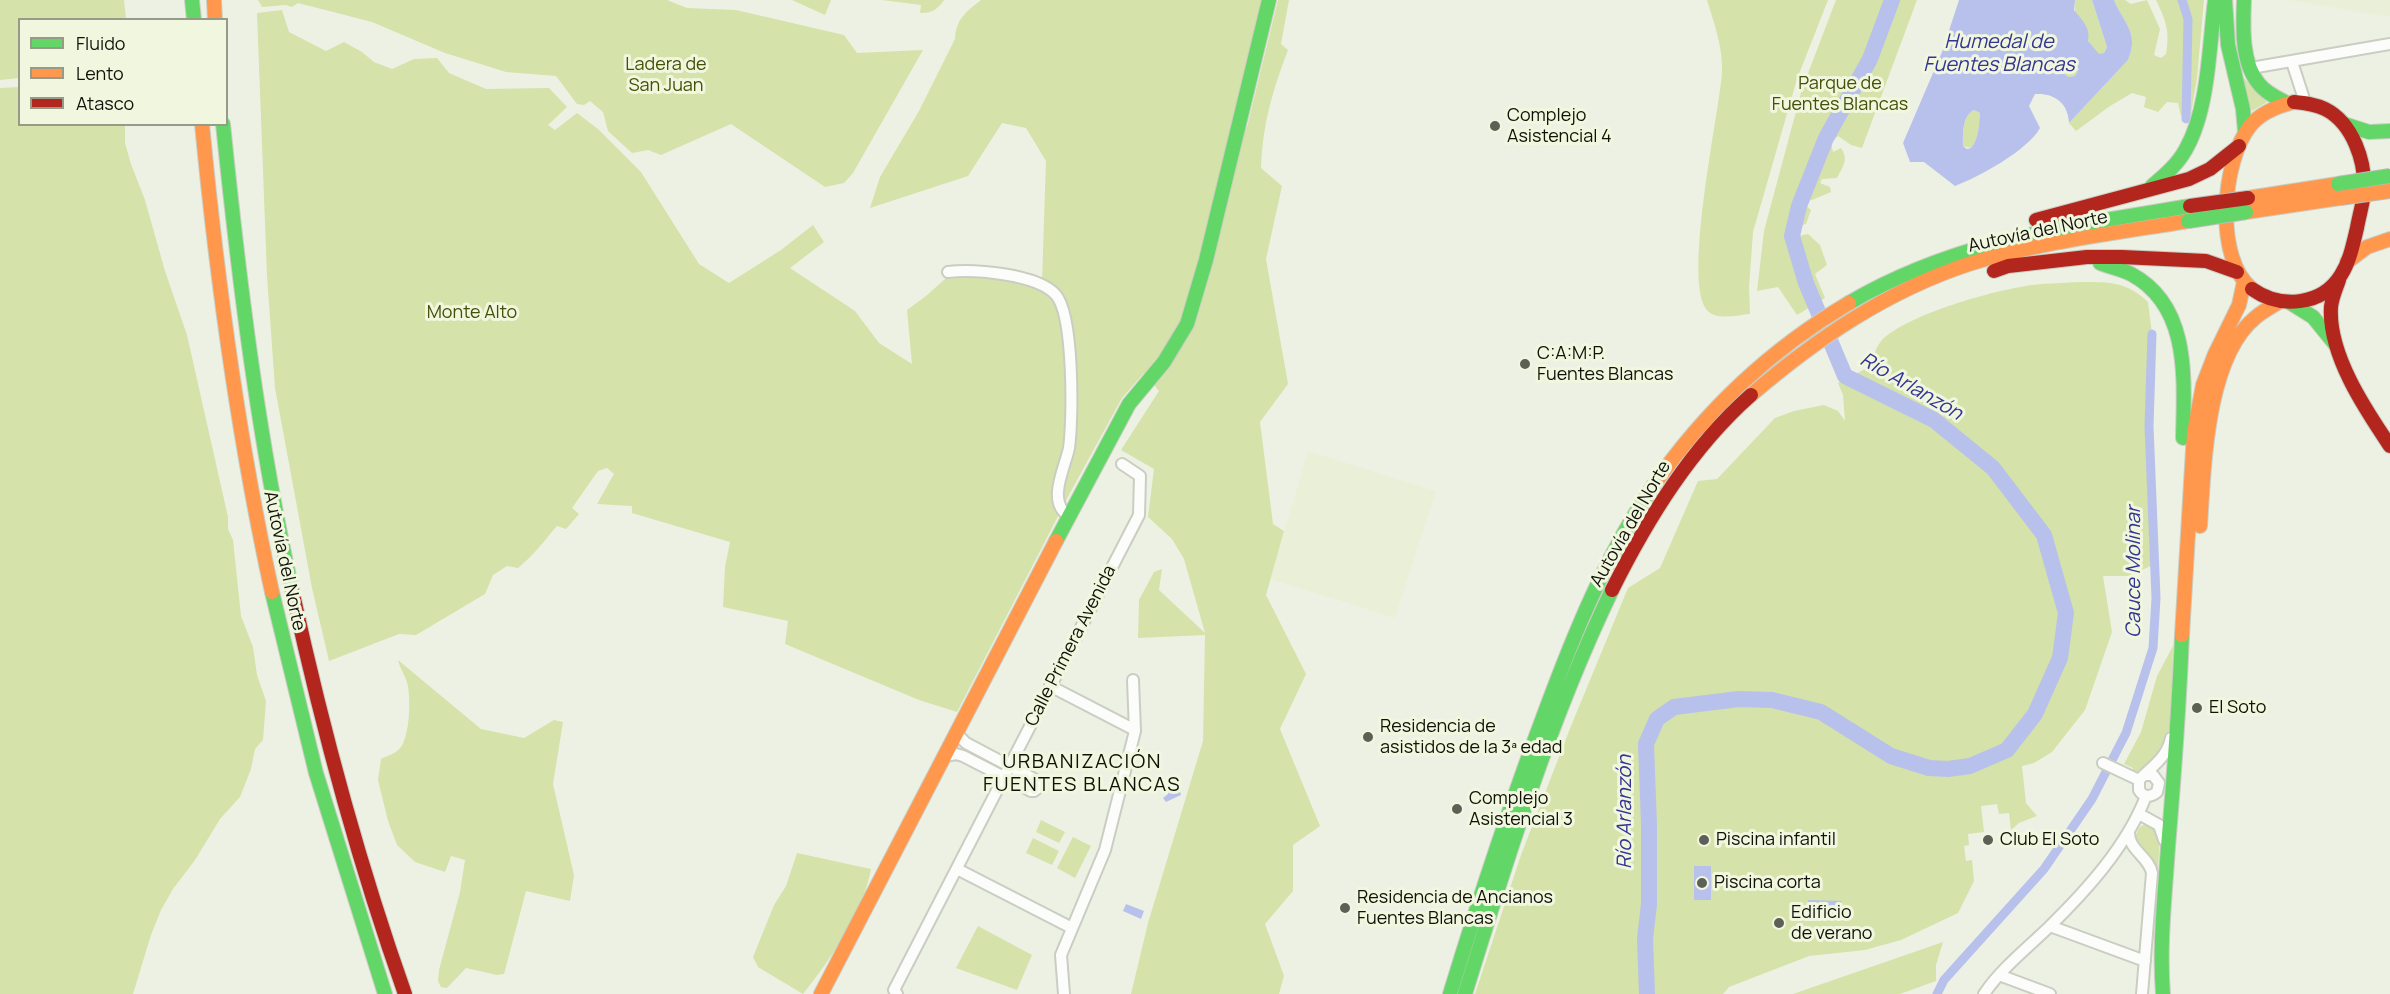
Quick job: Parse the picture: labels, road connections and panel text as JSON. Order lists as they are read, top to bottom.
{
  "streets": {
    "main road": ["Autovía del Norte"],
    "street": ["Calle Primera Avenida"]
  },
  "districts": ["URBANIZACIÓN FUENTES BLANCAS"],
  "water": ["Humedal de Fuentes Blancas", "Río Arlanzón", "Cauce Molinar"],
  "parks": ["Ladera de San Juan", "Parque de Fuentes Blancas", "Monte Alto"],
  "places": [
    "Complejo Asistencial 4",
    "C:A:M:P. Fuentes Blancas",
    "El Soto",
    "Residencia de asistidos de la 3ª edad",
    "Complejo Asistencial 3",
    "Piscina infantil",
    "Club El Soto",
    "Piscina corta",
    "Residencia de Ancianos Fuentes Blancas",
    "Edificio de verano"
  ],
  "legend": ["Fluido", "Lento", "Atasco"]
}
